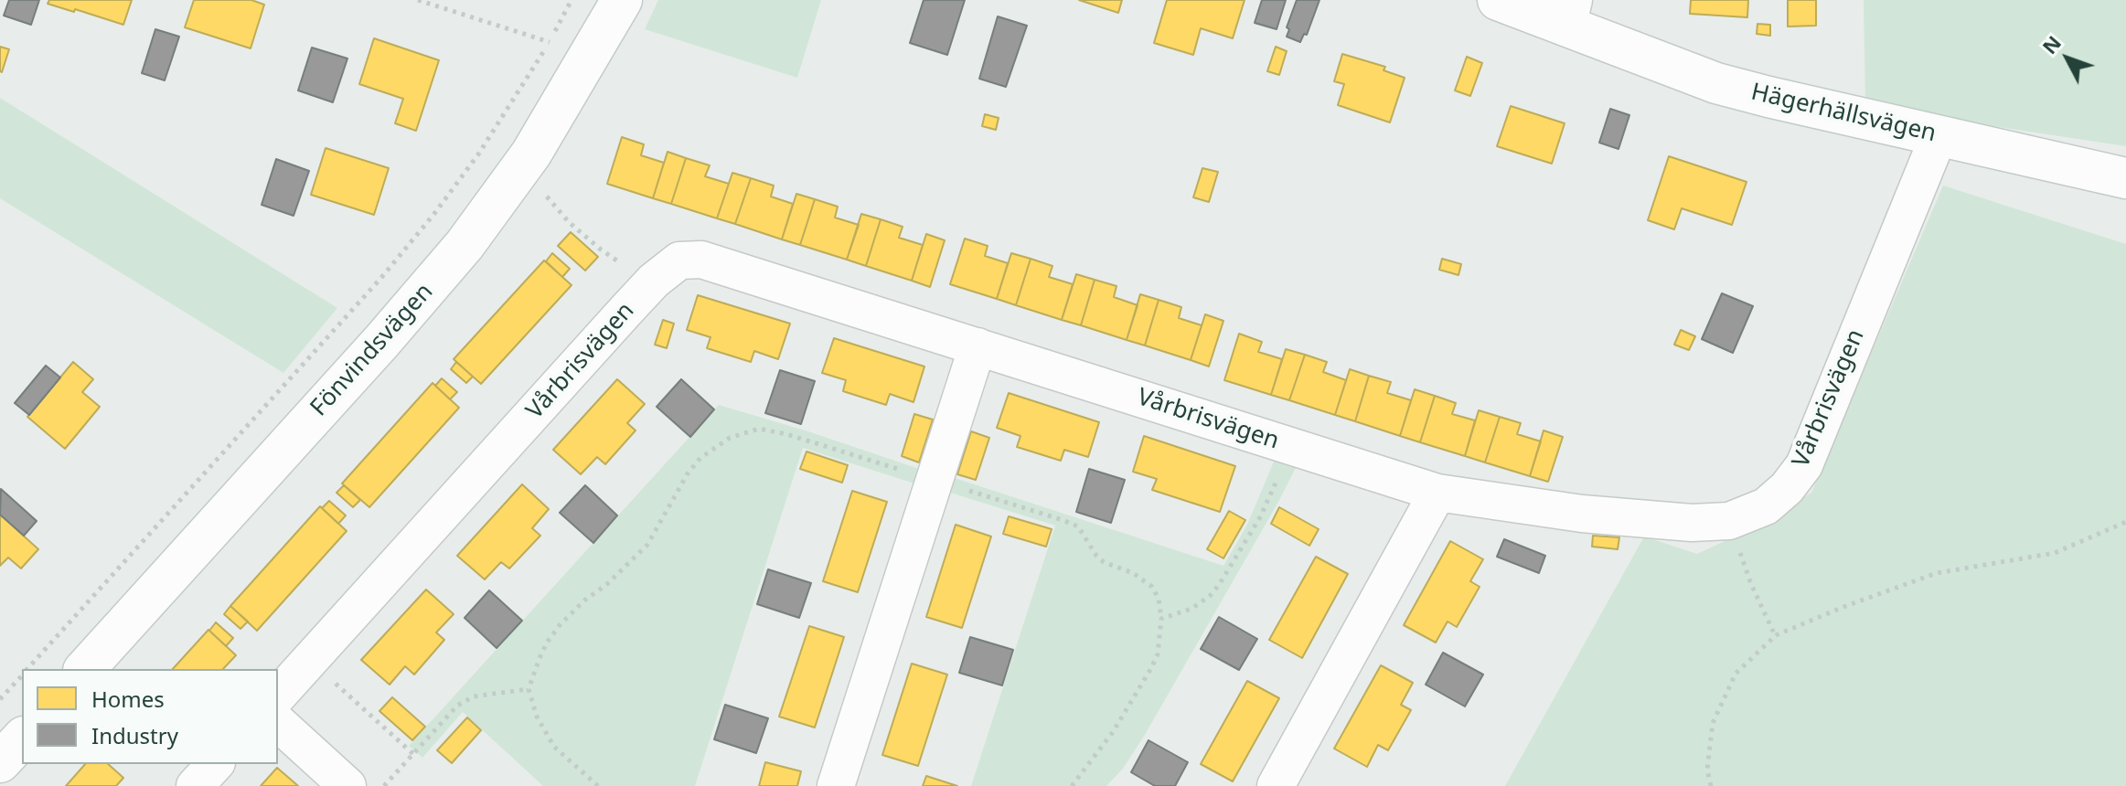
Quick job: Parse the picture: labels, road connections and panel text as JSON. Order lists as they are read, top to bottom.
{
  "streets": {
    "street": ["Hägerhällsvägen", "Fönvindsvägen", "Vårbrisvägen"]
  },
  "crossings": [
    ["Hägerhällsvägen", "Vårbrisvägen"]
  ],
  "legend": ["Homes", "Industry"],
  "north": "top left"
}
